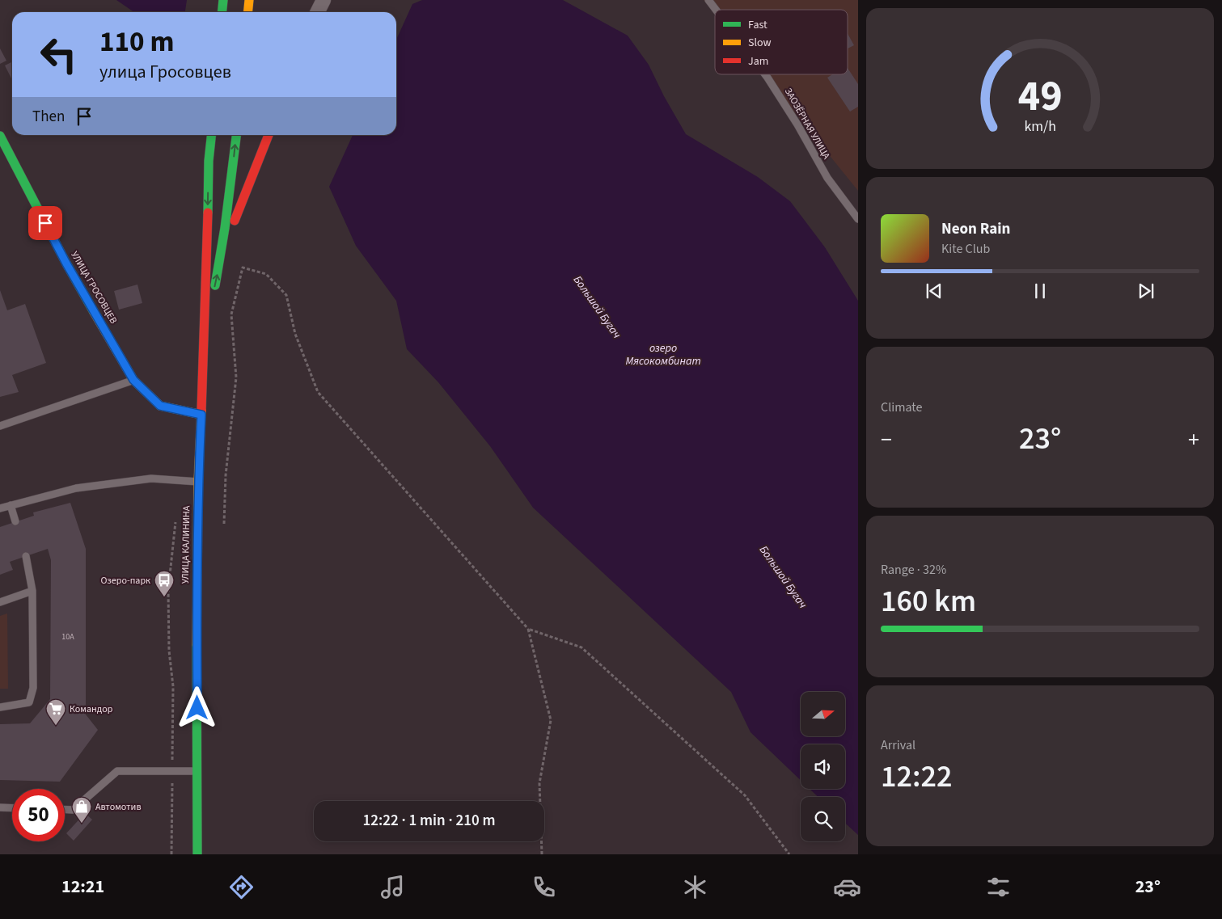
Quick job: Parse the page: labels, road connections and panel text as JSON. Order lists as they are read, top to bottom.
{
  "streets": {
    "main road": ["УЛИЦА ГРОСОВЦЕВ", "УЛИЦА КАЛИНИНА"],
    "lane": ["ЗАОЗЁРНАЯ УЛИЦА"]
  },
  "crossings": [
    ["УЛИЦА ГРОСОВЦЕВ", "УЛИЦА КАЛИНИНА"]
  ],
  "water": ["Большой Бугач", "озеро Мясокомбинат"],
  "places": {
    "bus stop": ["Озеро-парк"],
    "supermarket": ["Командор"],
    "shop": ["Автомотив"]
  },
  "house_numbers": ["10А"],
  "legend": ["Fast", "Slow", "Jam"],
  "north": "right",
  "page": {
    "turn": ["110 m", "улица Гросовцев"],
    "then": "Then",
    "song": ["Neon Rain", "Kite Club"],
    "tile": [
      "Climate",
      ["Range · 32%", "160 km"],
      ["Arrival", "12:22"]
    ],
    "heat": ["−", "23°", "+"],
    "limit": "50",
    "trip": "12:22 · 1 min · 210 m",
    "tabs": ["12:21", "23°"],
    "gauge": ["49", "km/h"]
  }
}
